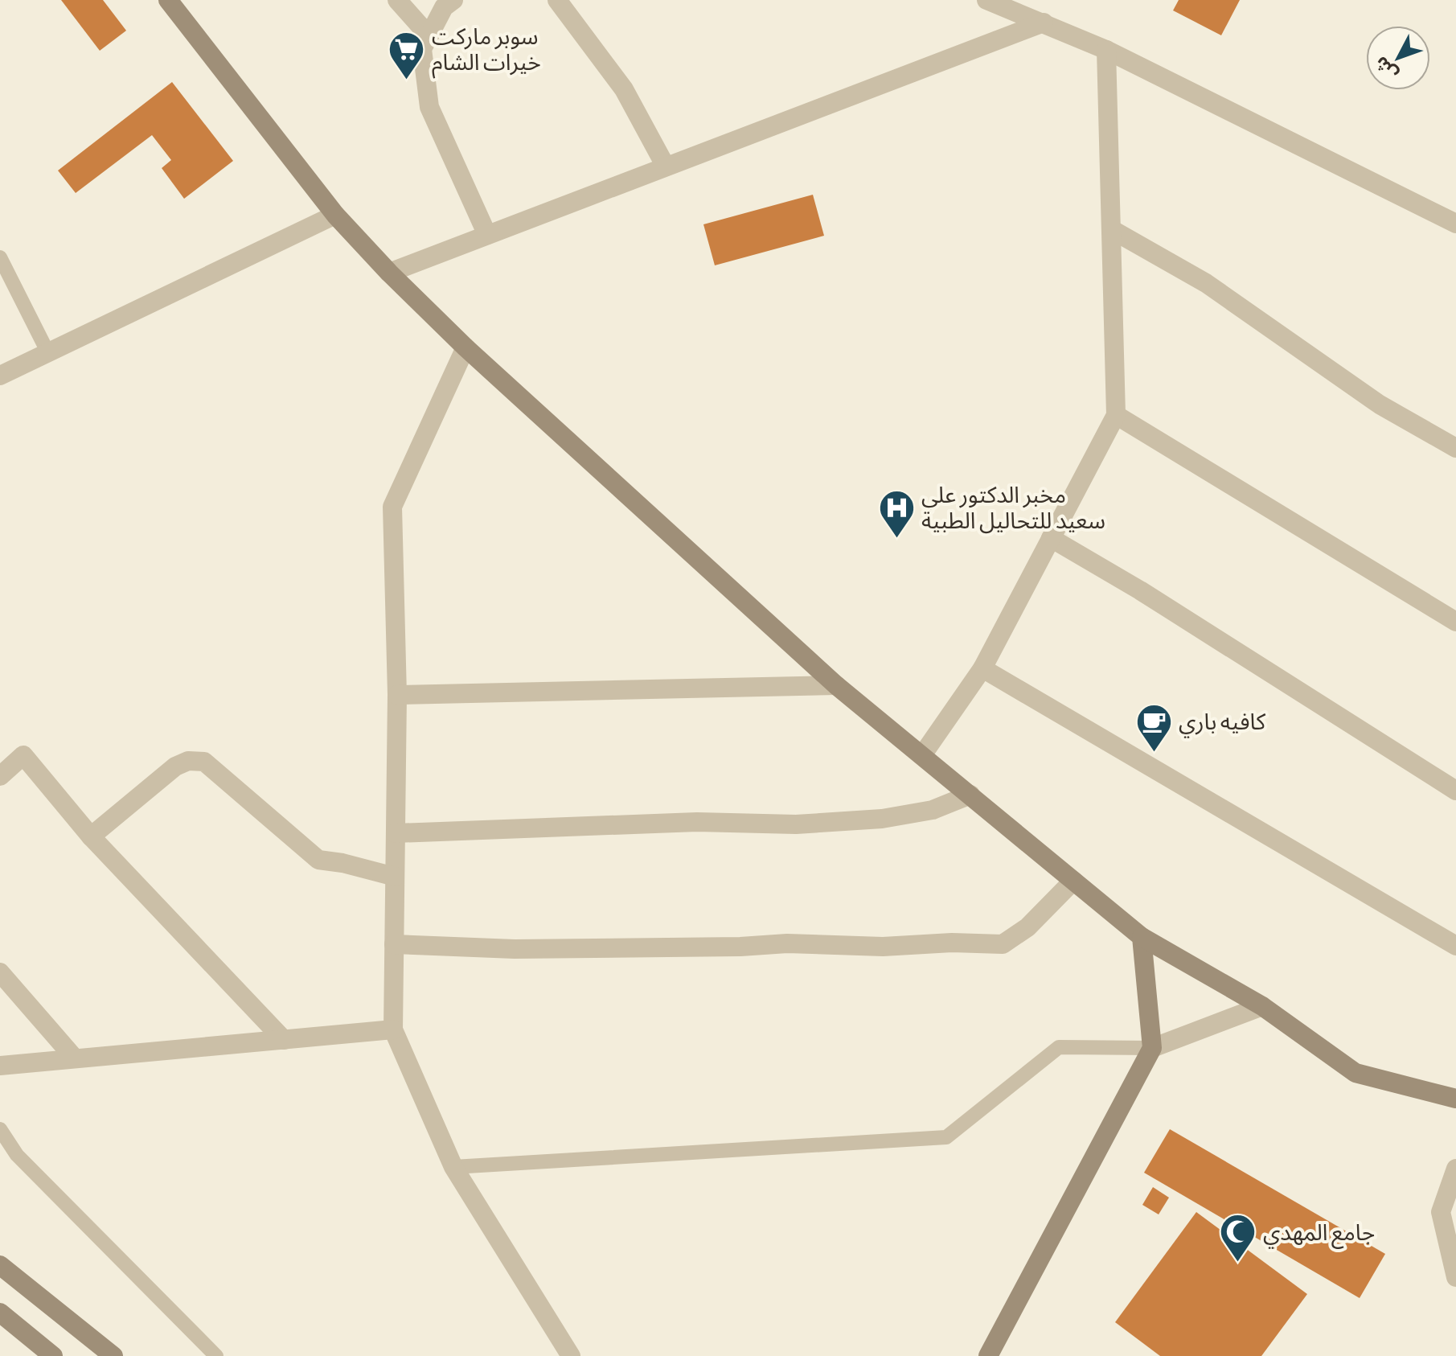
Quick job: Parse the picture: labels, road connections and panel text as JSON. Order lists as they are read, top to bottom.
{
  "places": {
    "supermarket": ["سوبر ماركت خيرات الشام"],
    "hospital": ["مخبر الدكتور علي سعيد للتحاليل الطبية"],
    "cafe": ["كافيه باري"],
    "mosque": ["جامع المهدي"]
  },
  "north": "bottom left"
}
